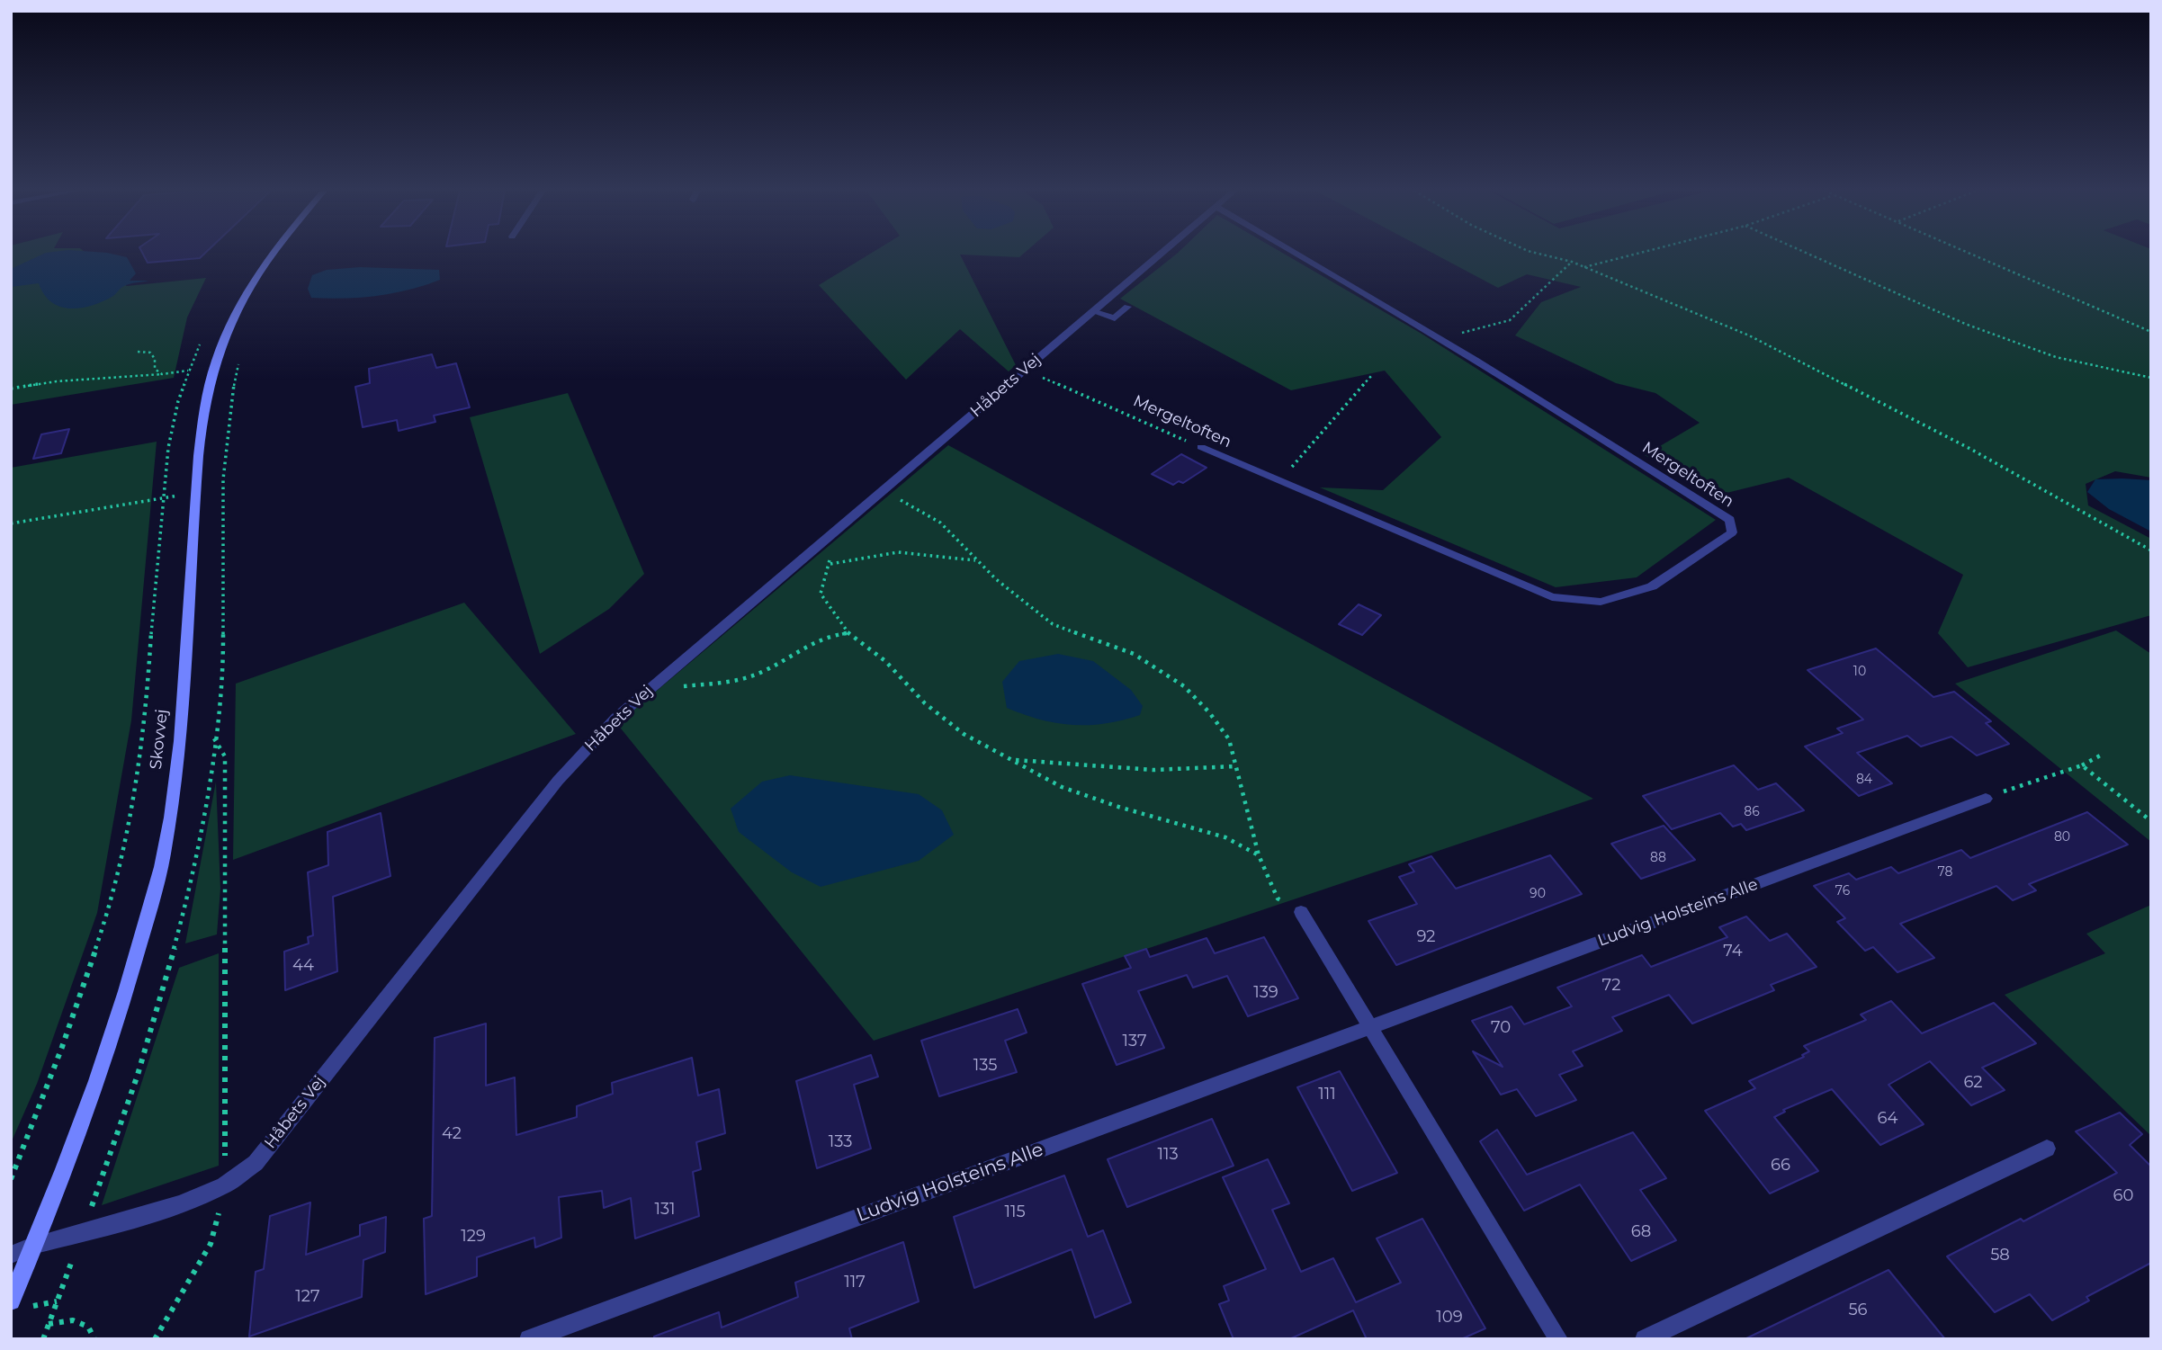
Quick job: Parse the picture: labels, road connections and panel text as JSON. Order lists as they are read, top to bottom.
{
  "streets": {
    "street": [
      "Håbets Vej",
      "Mergeltoften",
      "Skovvej",
      "Ludvig Holsteins Alle"
    ]
  },
  "crossings": [
    ["Håbets Vej", "Mergeltoften"],
    ["Håbets Vej", "Skovvej"]
  ],
  "house_numbers": [
    "10",
    "84",
    "86",
    "80",
    "88",
    "78",
    "76",
    "90",
    "92",
    "74",
    "44",
    "72",
    "139",
    "70",
    "137",
    "135",
    "62",
    "111",
    "64",
    "42",
    "133",
    "113",
    "66",
    "60",
    "131",
    "115",
    "68",
    "129",
    "58",
    "117",
    "127",
    "56",
    "109"
  ]
}
